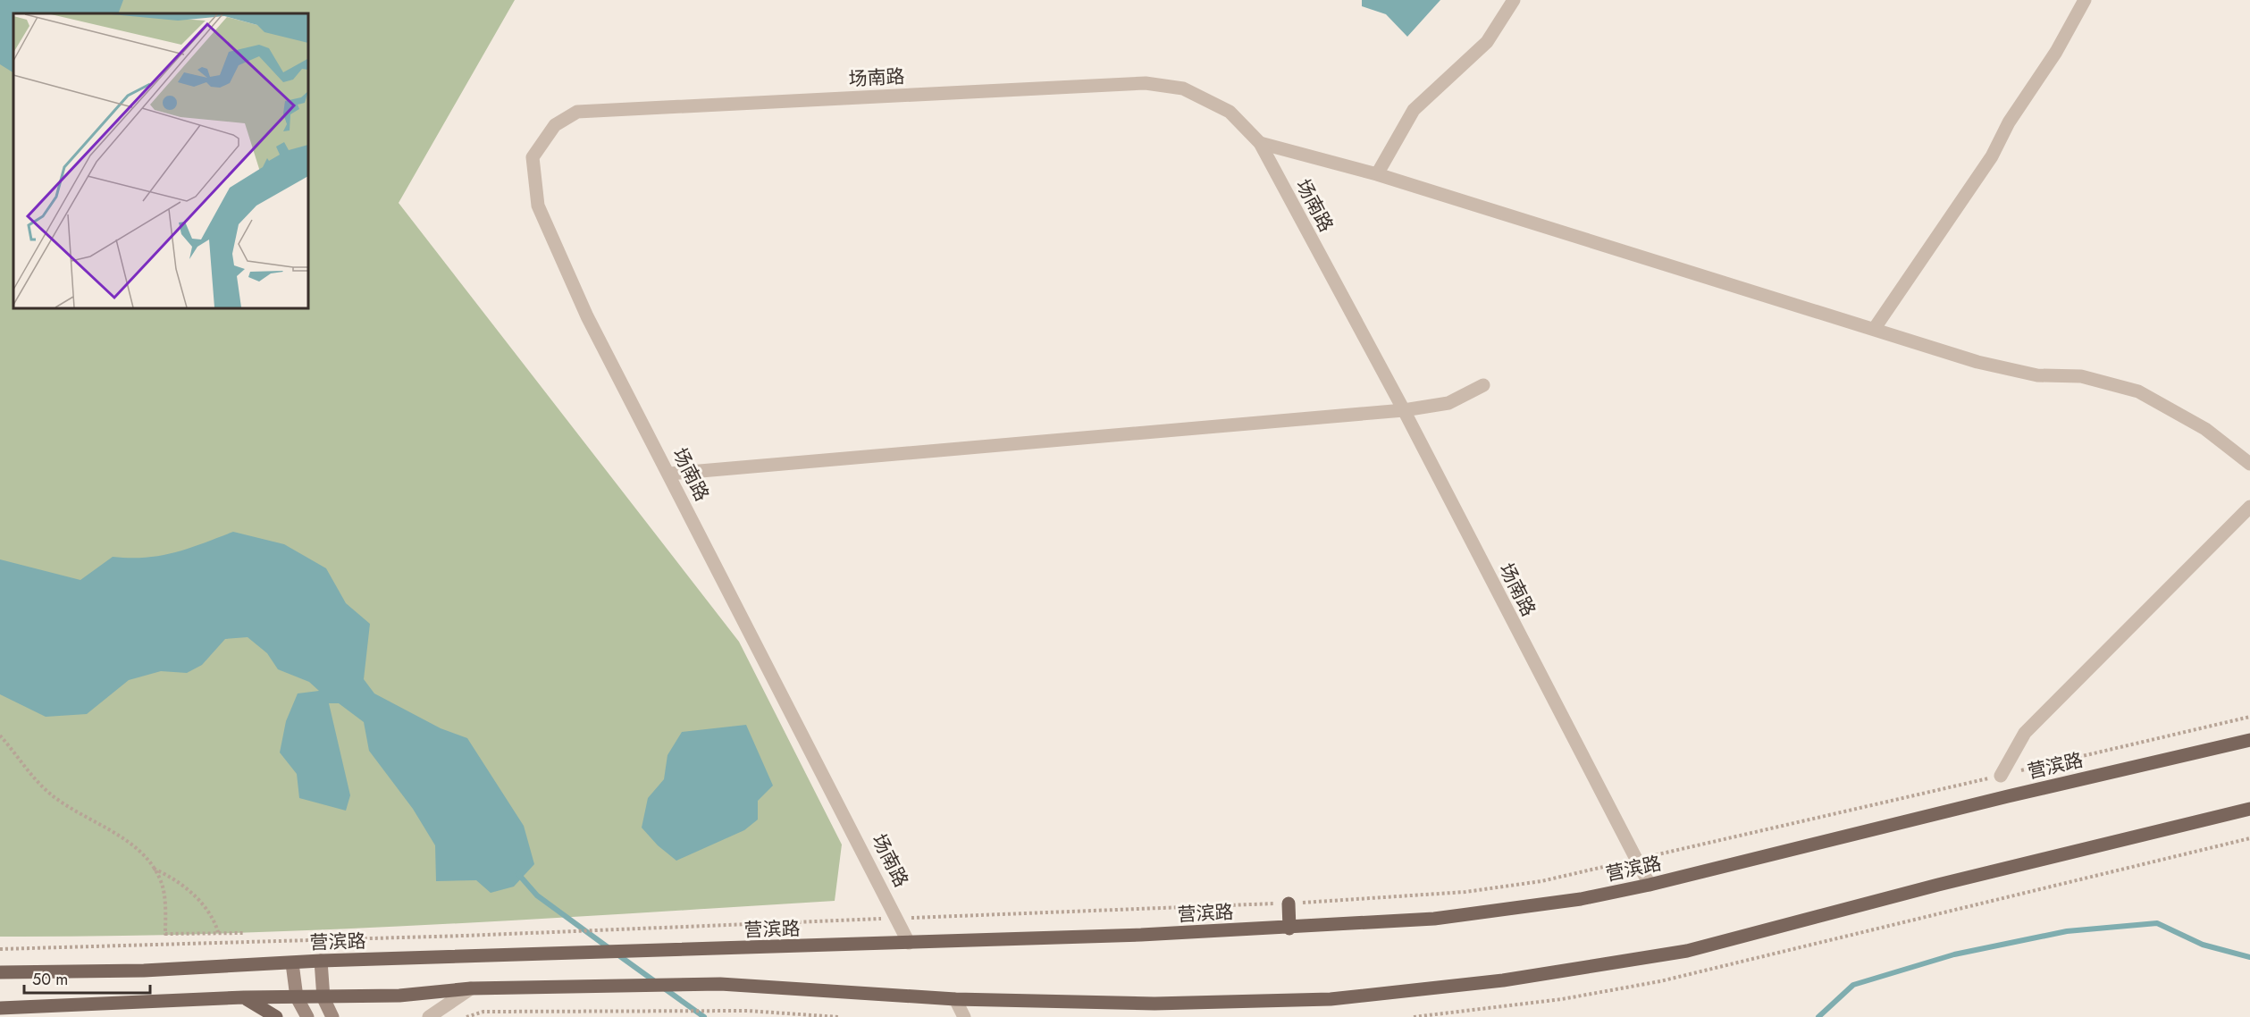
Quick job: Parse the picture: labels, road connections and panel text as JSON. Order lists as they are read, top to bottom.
{
  "streets": {
    "main road": ["营滨路"],
    "street": ["场南路"]
  },
  "crossings": [
    ["场南路", "营滨路"]
  ],
  "scale_bar": "50 m"
}
